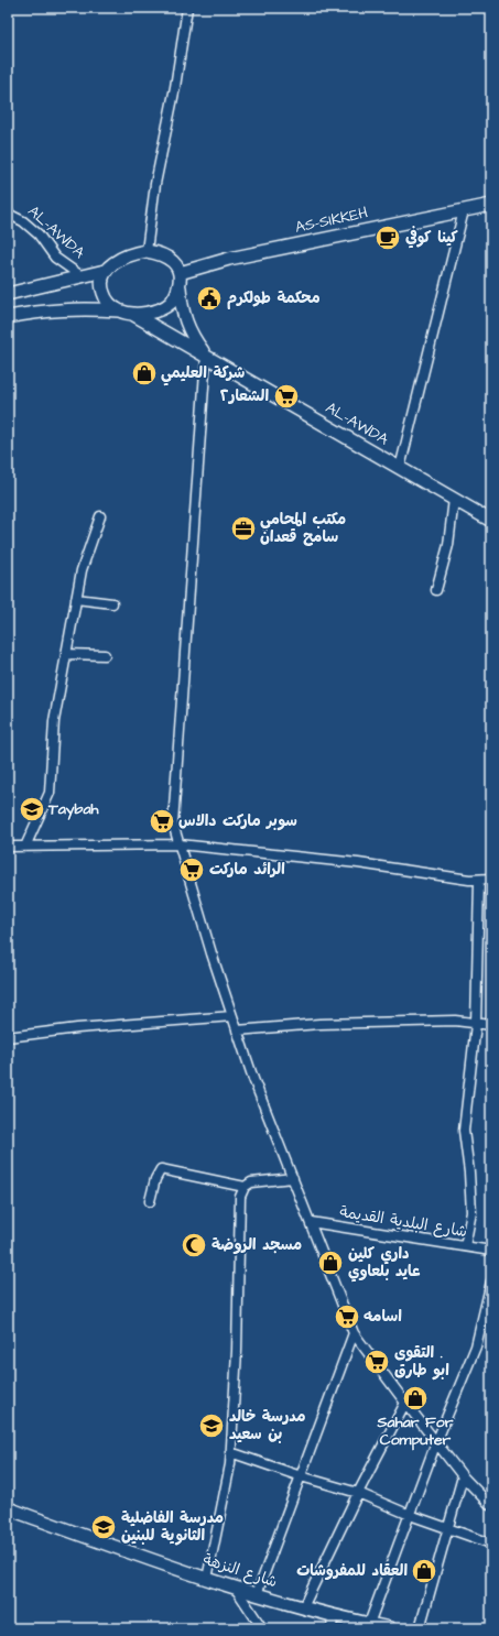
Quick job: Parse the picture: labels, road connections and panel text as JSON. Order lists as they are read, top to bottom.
{
  "streets": {
    "street": [
      "AS-SIKKEH",
      "AL-AWDA",
      "شارع البلدية القديمة",
      "شارع النزهة"
    ]
  },
  "crossings": [
    ["AS-SIKKEH", "AL-AWDA"]
  ],
  "places": {
    "cafe": ["كينا كوفي"],
    "public building": ["محكمة طولكرم"],
    "shop": [
      "شركة العليمي",
      "داري كلين عايد بلعاوي",
      "Sahar For Computer",
      "العقاد للمفروشات"
    ],
    "supermarket": [
      "الشعار٢",
      "سوبر ماركت دالاس",
      "الرائد ماركت",
      "اسامه",
      "التقوى . ابو طارق"
    ],
    "office": ["مكتب المحامي سامح قعدان"],
    "school or university": ["Taybah", "مدرسة خالد بن سعيد", "مدرسة الفاضلية الثانوية للبنين"],
    "mosque": ["مسجد الروضة"]
  }
}
